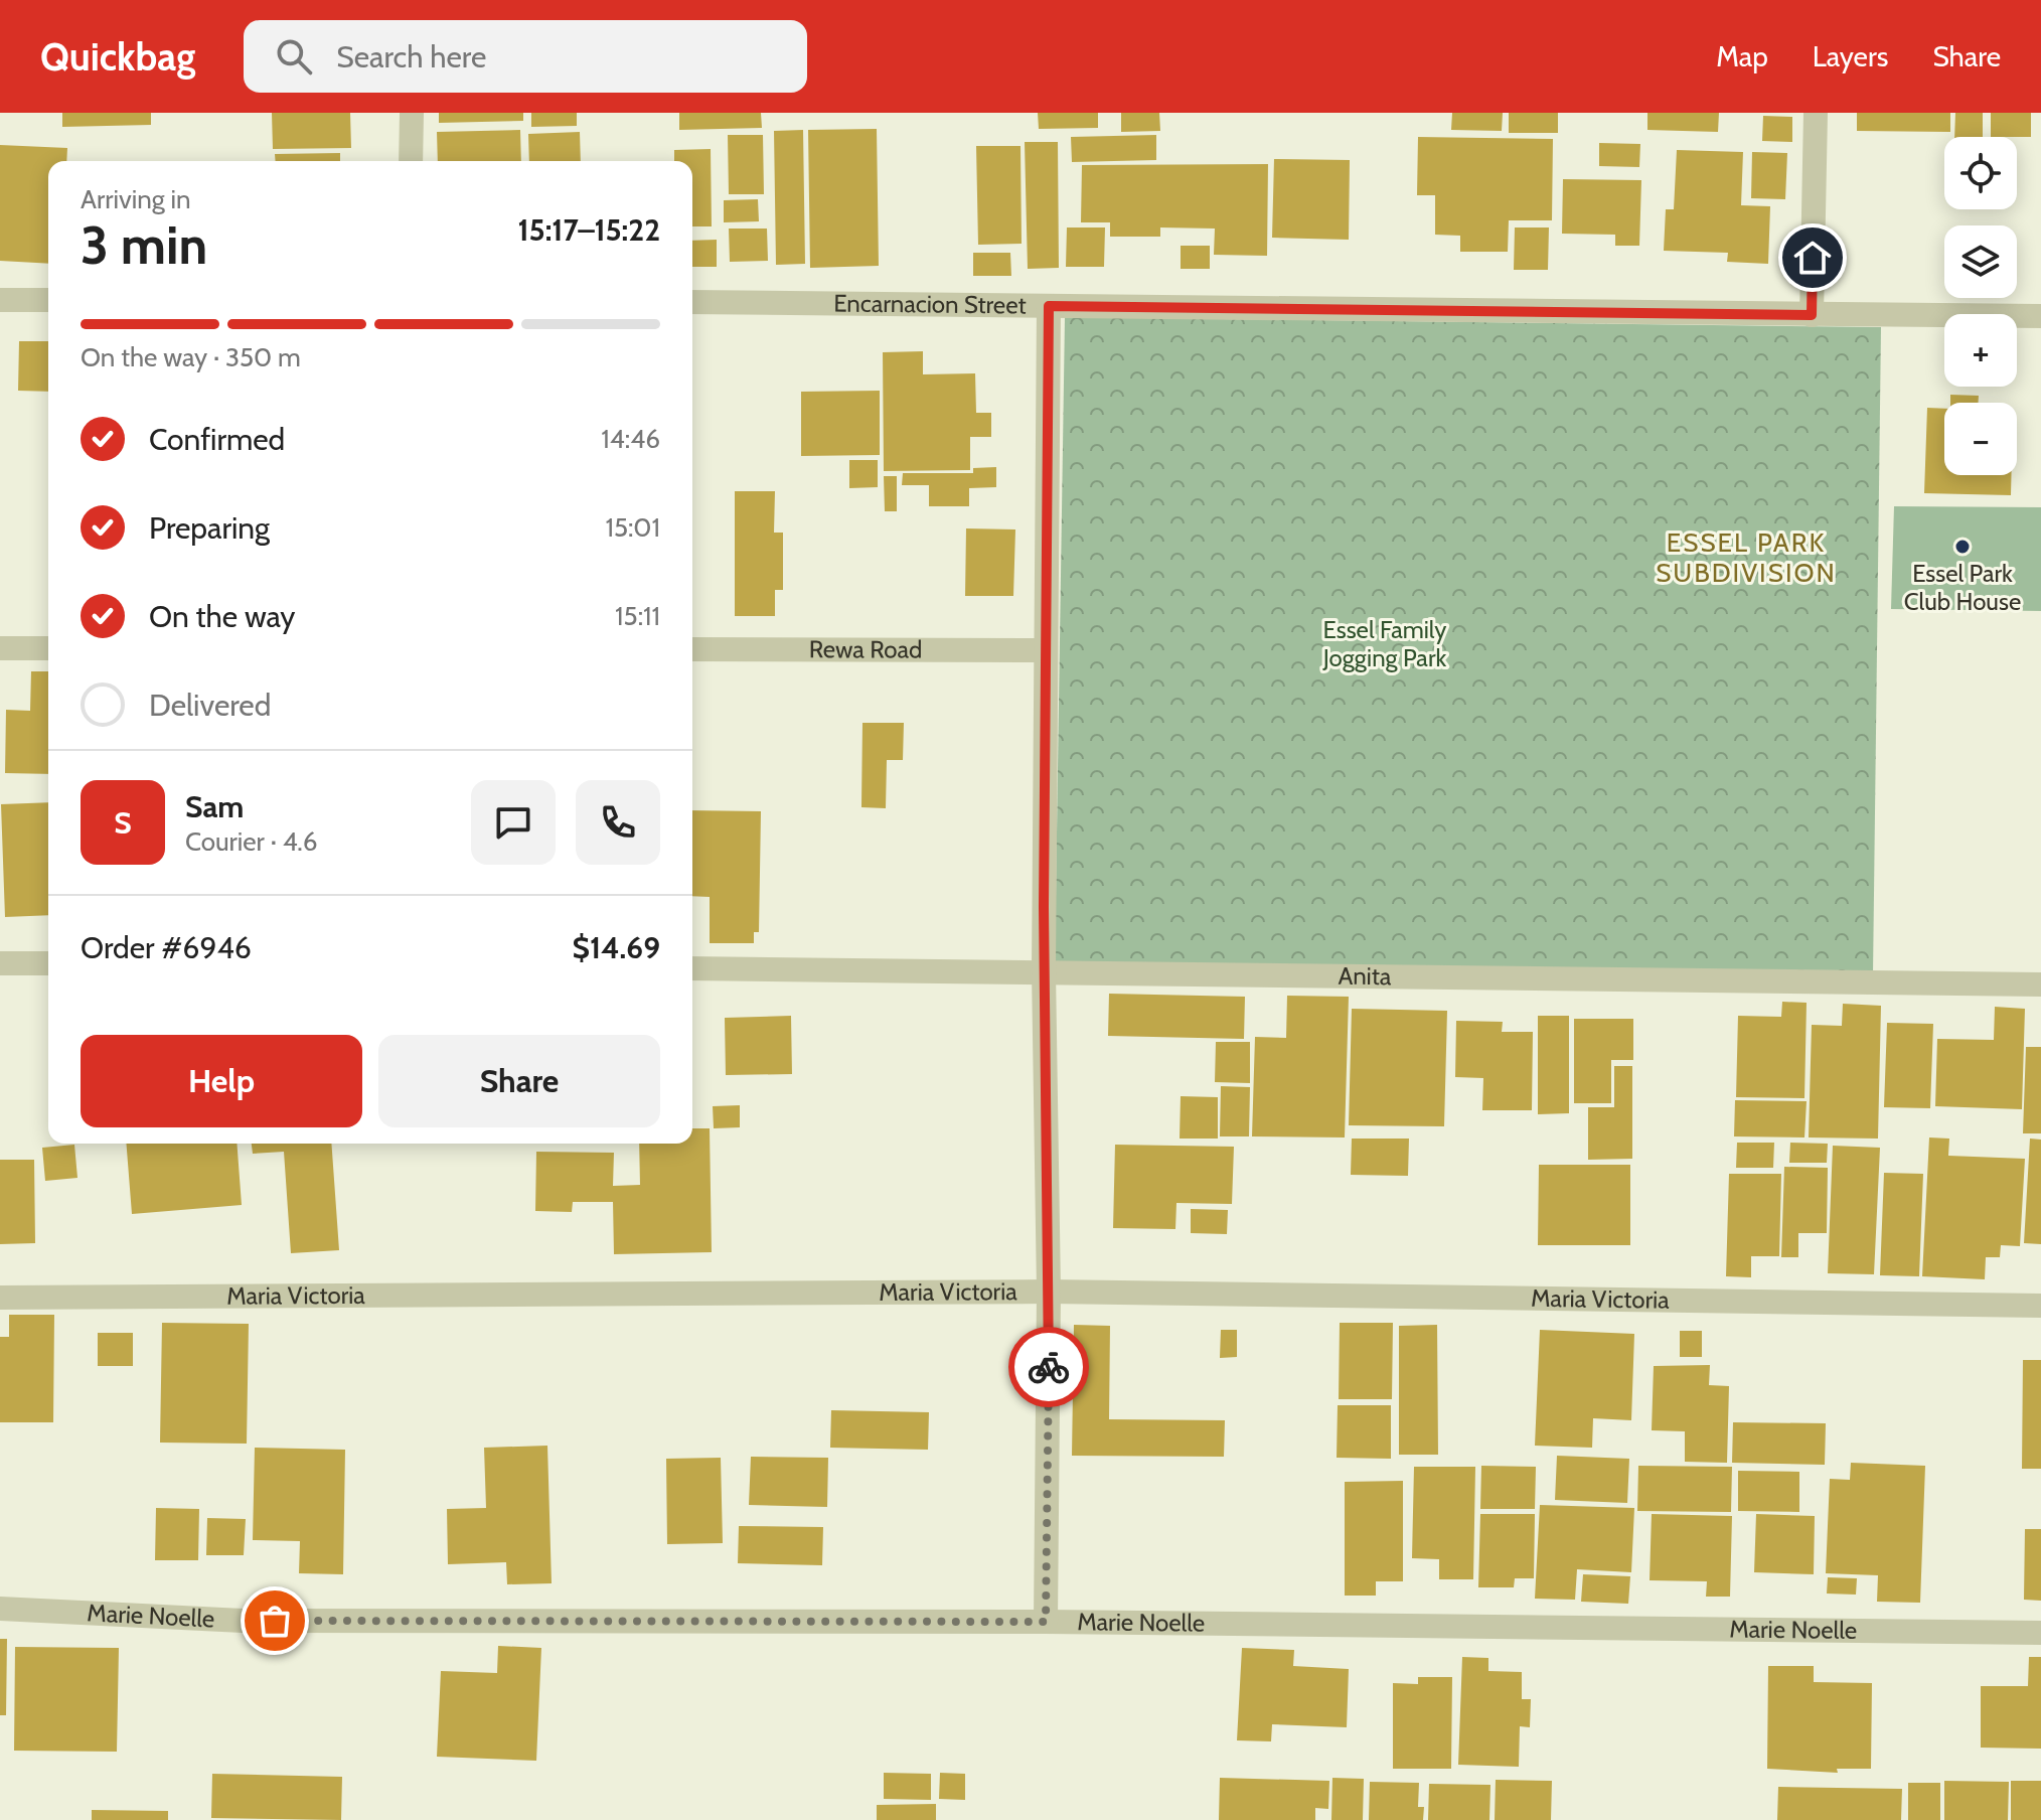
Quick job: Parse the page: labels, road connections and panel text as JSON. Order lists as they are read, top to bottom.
{
  "streets": {
    "street": [
      "Encarnacion Street",
      "Rewa Road",
      "Anita",
      "Maria Victoria",
      "Marie Noelle"
    ]
  },
  "districts": ["ESSEL PARK SUBDIVISION"],
  "parks": ["Essel Family Jogging Park"],
  "places": ["Essel Park Club House"],
  "page": {
    "header": "Quickbag",
    "search": "Search here",
    "nav": ["Map", "Layers", "Share"],
    "map_buttons": ["+", "−"],
    "heading": ["3 min", "Arriving in", "15:17–15:22"],
    "panel": [
      "Sam",
      "Courier · 4.6",
      "Order #6946",
      "$14.69"
    ],
    "bar": "On the way · 350 m",
    "list": [
      ["Confirmed", "14:46"],
      ["Preparing", "15:01"],
      ["On the way", "15:11"],
      "Delivered"
    ],
    "round": "S",
    "buttons": ["Help", "Share"]
  }
}
